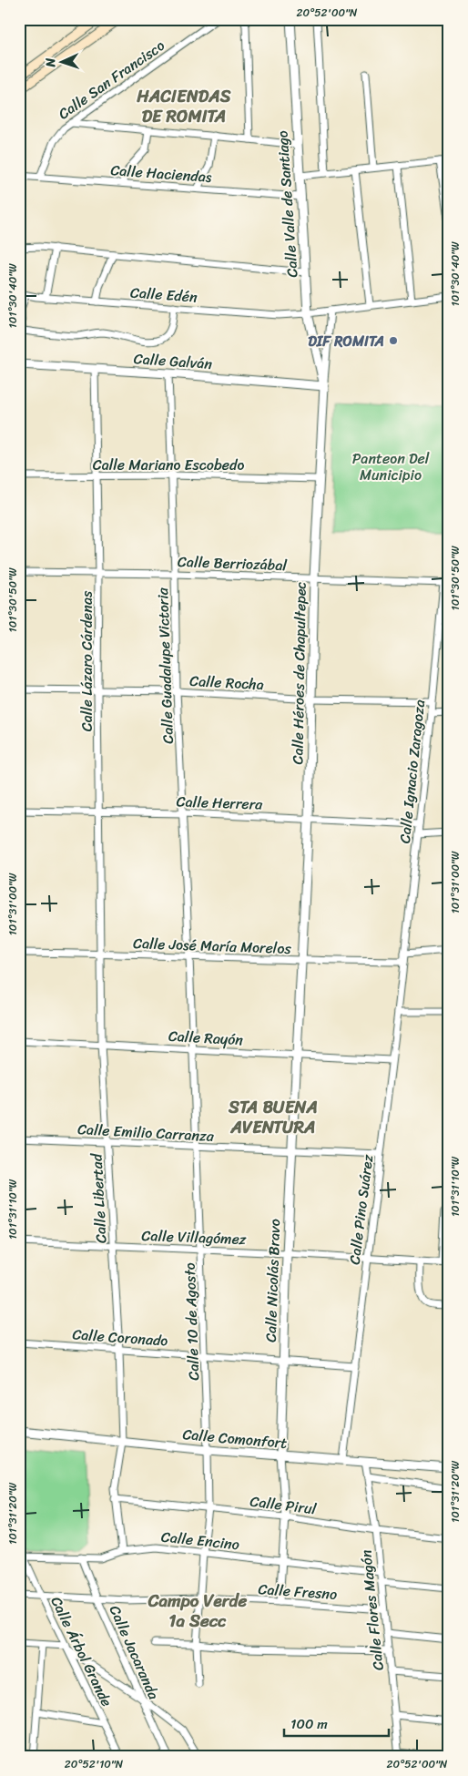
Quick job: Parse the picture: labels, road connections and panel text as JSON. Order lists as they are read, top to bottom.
{
  "streets": {
    "street": [
      "Calle San Francisco",
      "Calle Haciendas",
      "Calle Valle de Santiago",
      "Calle Edén",
      "Calle Galván",
      "Calle Mariano Escobedo",
      "Calle Berriozábal",
      "Calle Lázaro Cárdenas",
      "Calle Guadalupe Victoria",
      "Calle Héroes de Chapultepec",
      "Calle Rocha",
      "Calle Ignacio Zaragoza",
      "Calle Herrera",
      "Calle José María Morelos",
      "Calle Rayón",
      "Calle Emilio Carranza",
      "Calle Libertad",
      "Calle Pino Suárez",
      "Calle Villagómez",
      "Calle Nicolás Bravo",
      "Calle 10 de Agosto",
      "Calle Coronado",
      "Calle Comonfort",
      "Calle Pirul",
      "Calle Encino",
      "Calle Fresno",
      "Calle Flores Magón",
      "Calle Árbol Grande",
      "Calle Jacaranda"
    ]
  },
  "crossings": [
    ["Calle San Francisco", "Calle Haciendas"],
    ["Calle Haciendas", "Calle Valle de Santiago"],
    ["Calle Valle de Santiago", "Calle Edén"],
    ["Calle Valle de Santiago", "Calle Galván"],
    ["Calle Valle de Santiago", "Calle Héroes de Chapultepec"],
    ["Calle Galván", "Calle Lázaro Cárdenas"],
    ["Calle Galván", "Calle Guadalupe Victoria"],
    ["Calle Galván", "Calle Héroes de Chapultepec"],
    ["Calle Mariano Escobedo", "Calle Lázaro Cárdenas"],
    ["Calle Mariano Escobedo", "Calle Guadalupe Victoria"],
    ["Calle Mariano Escobedo", "Calle Héroes de Chapultepec"],
    ["Calle Berriozábal", "Calle Lázaro Cárdenas"],
    ["Calle Berriozábal", "Calle Guadalupe Victoria"],
    ["Calle Berriozábal", "Calle Héroes de Chapultepec"],
    ["Calle Berriozábal", "Calle Ignacio Zaragoza"],
    ["Calle Lázaro Cárdenas", "Calle Rocha"],
    ["Calle Lázaro Cárdenas", "Calle Herrera"],
    ["Calle Lázaro Cárdenas", "Calle José María Morelos"],
    ["Calle Lázaro Cárdenas", "Calle Libertad"],
    ["Calle Guadalupe Victoria", "Calle Rocha"],
    ["Calle Guadalupe Victoria", "Calle Herrera"],
    ["Calle Guadalupe Victoria", "Calle José María Morelos"],
    ["Calle Guadalupe Victoria", "Calle 10 de Agosto"],
    ["Calle Héroes de Chapultepec", "Calle Rocha"],
    ["Calle Héroes de Chapultepec", "Calle Herrera"],
    ["Calle Héroes de Chapultepec", "Calle José María Morelos"],
    ["Calle Héroes de Chapultepec", "Calle Nicolás Bravo"],
    ["Calle Rocha", "Calle Ignacio Zaragoza"],
    ["Calle Ignacio Zaragoza", "Calle Herrera"],
    ["Calle Ignacio Zaragoza", "Calle José María Morelos"],
    ["Calle Ignacio Zaragoza", "Calle Pino Suárez"],
    ["Calle José María Morelos", "Calle Libertad"],
    ["Calle José María Morelos", "Calle Pino Suárez"],
    ["Calle José María Morelos", "Calle Nicolás Bravo"],
    ["Calle José María Morelos", "Calle 10 de Agosto"],
    ["Calle Rayón", "Calle Libertad"],
    ["Calle Rayón", "Calle Pino Suárez"],
    ["Calle Rayón", "Calle Nicolás Bravo"],
    ["Calle Rayón", "Calle 10 de Agosto"],
    ["Calle Emilio Carranza", "Calle Libertad"],
    ["Calle Emilio Carranza", "Calle Pino Suárez"],
    ["Calle Emilio Carranza", "Calle Nicolás Bravo"],
    ["Calle Emilio Carranza", "Calle 10 de Agosto"],
    ["Calle Libertad", "Calle Villagómez"],
    ["Calle Libertad", "Calle Coronado"],
    ["Calle Libertad", "Calle Comonfort"],
    ["Calle Libertad", "Calle Pirul"],
    ["Calle Libertad", "Calle Encino"],
    ["Calle Pino Suárez", "Calle Villagómez"],
    ["Calle Pino Suárez", "Calle Coronado"],
    ["Calle Pino Suárez", "Calle Comonfort"],
    ["Calle Villagómez", "Calle Nicolás Bravo"],
    ["Calle Villagómez", "Calle 10 de Agosto"],
    ["Calle Nicolás Bravo", "Calle Coronado"],
    ["Calle Nicolás Bravo", "Calle Comonfort"],
    ["Calle Nicolás Bravo", "Calle Pirul"],
    ["Calle Nicolás Bravo", "Calle Encino"],
    ["Calle Nicolás Bravo", "Calle Fresno"],
    ["Calle 10 de Agosto", "Calle Coronado"],
    ["Calle 10 de Agosto", "Calle Comonfort"],
    ["Calle 10 de Agosto", "Calle Pirul"],
    ["Calle 10 de Agosto", "Calle Encino"],
    ["Calle 10 de Agosto", "Calle Fresno"],
    ["Calle Comonfort", "Calle Flores Magón"],
    ["Calle Pirul", "Calle Flores Magón"],
    ["Calle Encino", "Calle Flores Magón"],
    ["Calle Encino", "Calle Árbol Grande"],
    ["Calle Encino", "Calle Jacaranda"],
    ["Calle Fresno", "Calle Flores Magón"],
    ["Calle Fresno", "Calle Árbol Grande"],
    ["Calle Fresno", "Calle Jacaranda"]
  ],
  "districts": ["HACIENDAS DE ROMITA", "STA BUENA AVENTURA", "Campo Verde 1a Secc"],
  "parks": ["Panteon Del Municipio"],
  "places": ["DIF ROMITA"],
  "scale_bar": "100 m",
  "north": "left",
  "coordinates": [
    "20°52'00\"N",
    "101°30'40\"W",
    "101°30'50\"W",
    "101°31'00\"W",
    "101°31'10\"W",
    "101°31'20\"W",
    "20°52'10\"N"
  ]
}
